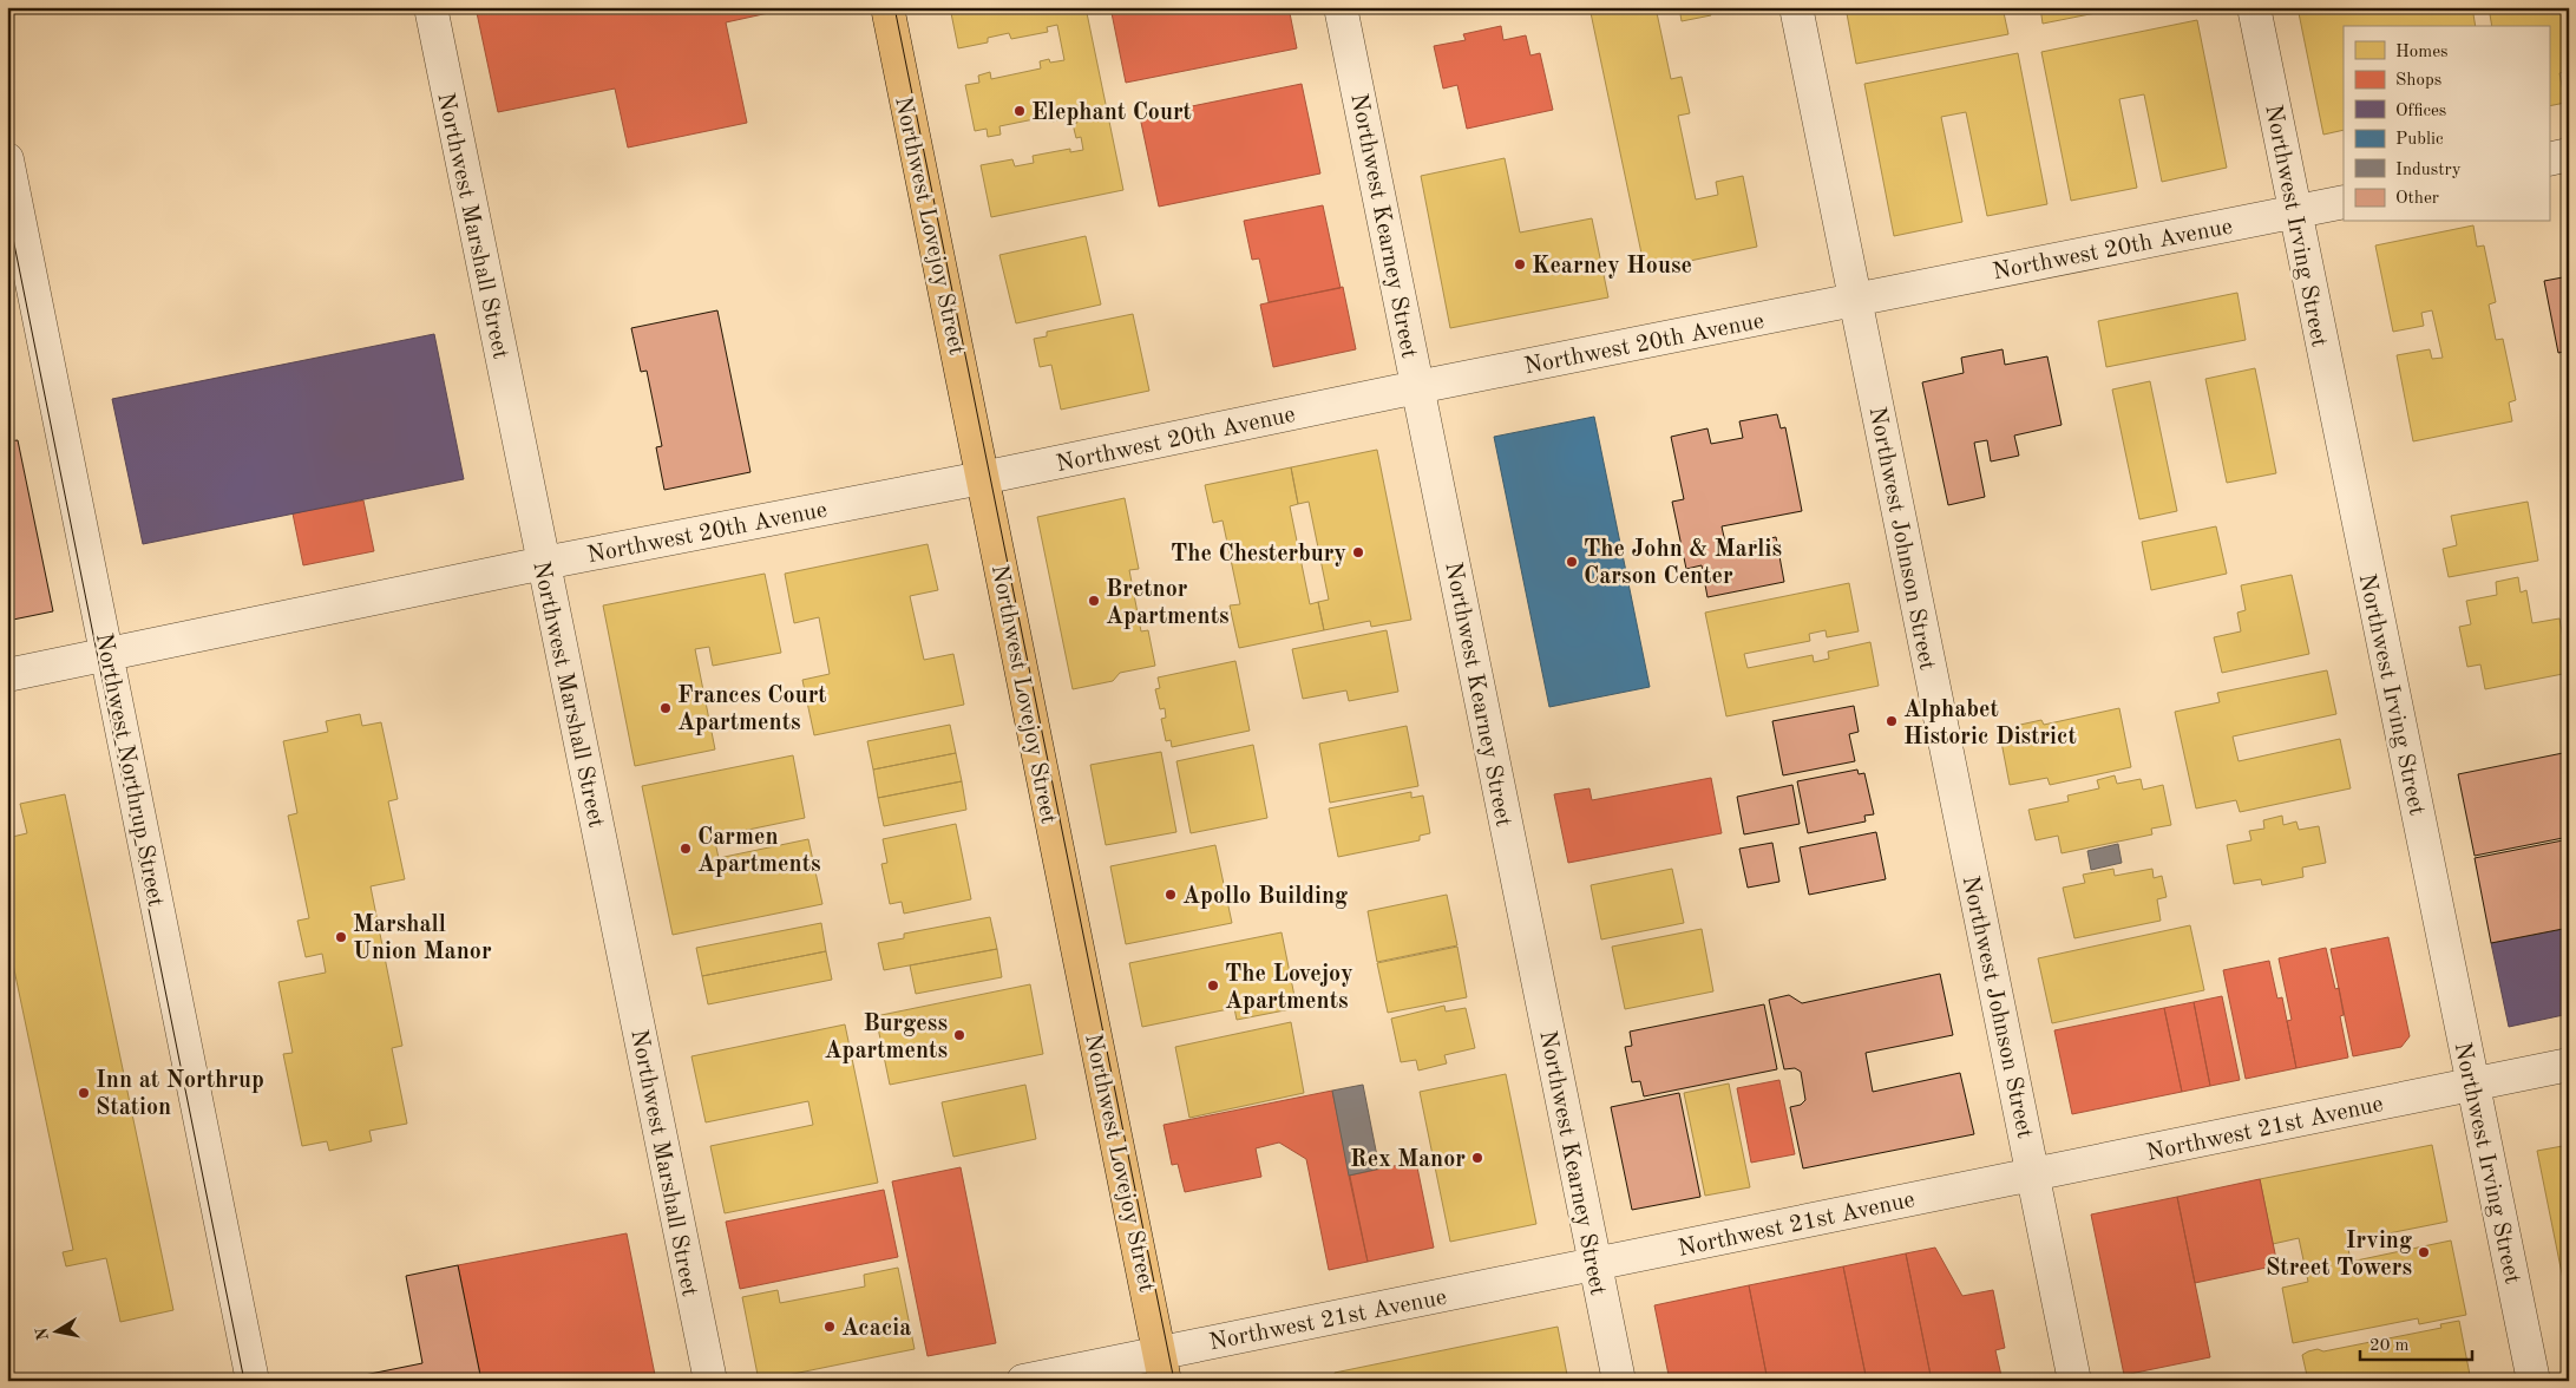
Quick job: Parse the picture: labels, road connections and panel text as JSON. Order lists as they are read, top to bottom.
{
  "streets": {
    "main road": ["Northwest Lovejoy Street"],
    "street": [
      "Northwest Marshall Street",
      "Northwest Kearney Street",
      "Northwest Irving Street",
      "Northwest 20th Avenue",
      "Northwest Johnson Street",
      "Northwest Northrup Street",
      "Northwest 21st Avenue"
    ]
  },
  "crossings": [
    ["Northwest Marshall Street", "Northwest 20th Avenue"],
    ["Northwest Lovejoy Street", "Northwest 20th Avenue"],
    ["Northwest Lovejoy Street", "Northwest 21st Avenue"],
    ["Northwest Kearney Street", "Northwest 20th Avenue"],
    ["Northwest Kearney Street", "Northwest 21st Avenue"],
    ["Northwest Irving Street", "Northwest 20th Avenue"],
    ["Northwest Irving Street", "Northwest 21st Avenue"],
    ["Northwest 20th Avenue", "Northwest Johnson Street"],
    ["Northwest 20th Avenue", "Northwest Northrup Street"],
    ["Northwest Johnson Street", "Northwest 21st Avenue"]
  ],
  "places": [
    "Elephant Court",
    "Kearney House",
    "The Chesterbury",
    "The John & Marlis Carson Center",
    "Bretnor Apartments",
    "Frances Court Apartments",
    "Alphabet Historic District",
    "Carmen Apartments",
    "Apollo Building",
    "Marshall Union Manor",
    "The Lovejoy Apartments",
    "Burgess Apartments",
    "Inn at Northrup Station",
    "Rex Manor",
    "Irving Street Towers",
    "Acacia"
  ],
  "legend": [
    "Homes",
    "Shops",
    "Offices",
    "Public",
    "Industry",
    "Other"
  ],
  "scale_bar": "20 m",
  "north": "left"
}
